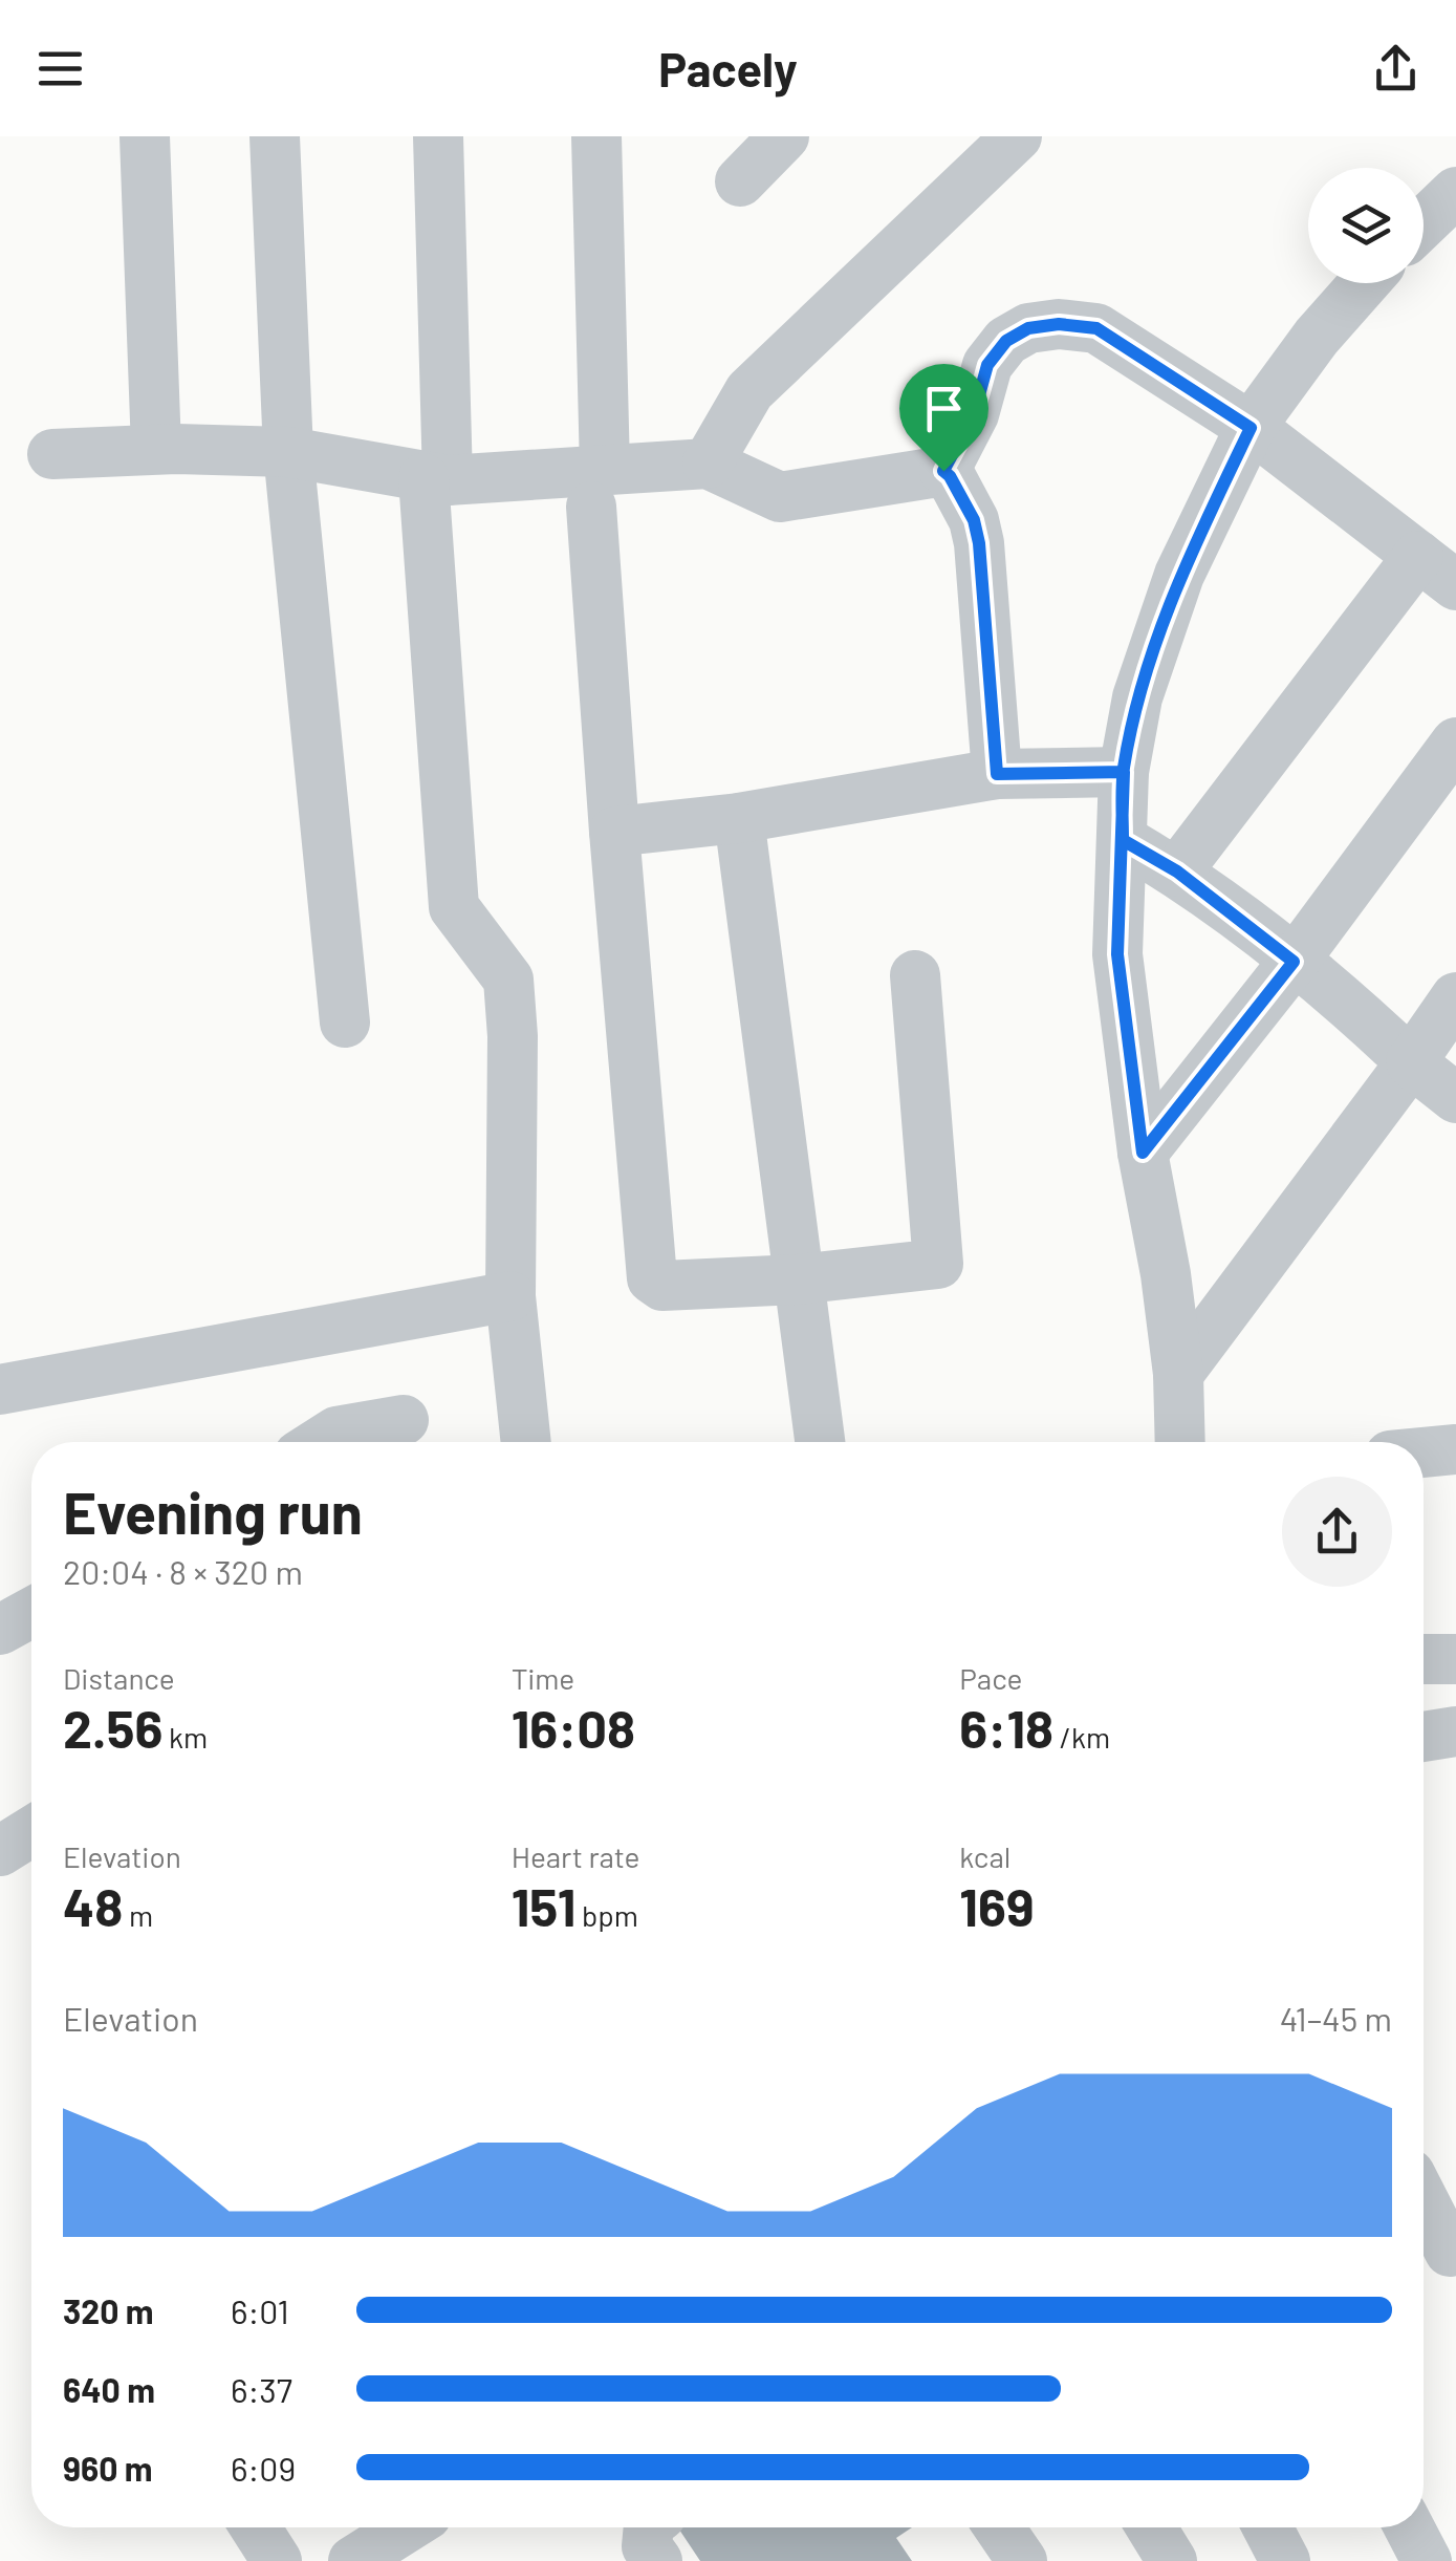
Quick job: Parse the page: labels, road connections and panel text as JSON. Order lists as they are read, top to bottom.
{
  "page": {
    "header": "Pacely",
    "heading": ["Evening run", "20:04 · 8 × 320 m"],
    "stats": [
      ["Distance", "2.56 km"],
      ["Time", "16:08"],
      ["Pace", "6:18 /km"],
      ["Elevation", "48 m"],
      ["Heart rate", "151 bpm"],
      ["kcal", "169"]
    ],
    "chart": ["Elevation", "41–45 m"],
    "list": [
      {
        "name": "320 m",
        "note": "6:01"
      },
      {
        "name": "640 m",
        "note": "6:37"
      },
      {
        "name": "960 m",
        "note": "6:09"
      }
    ]
  }
}
